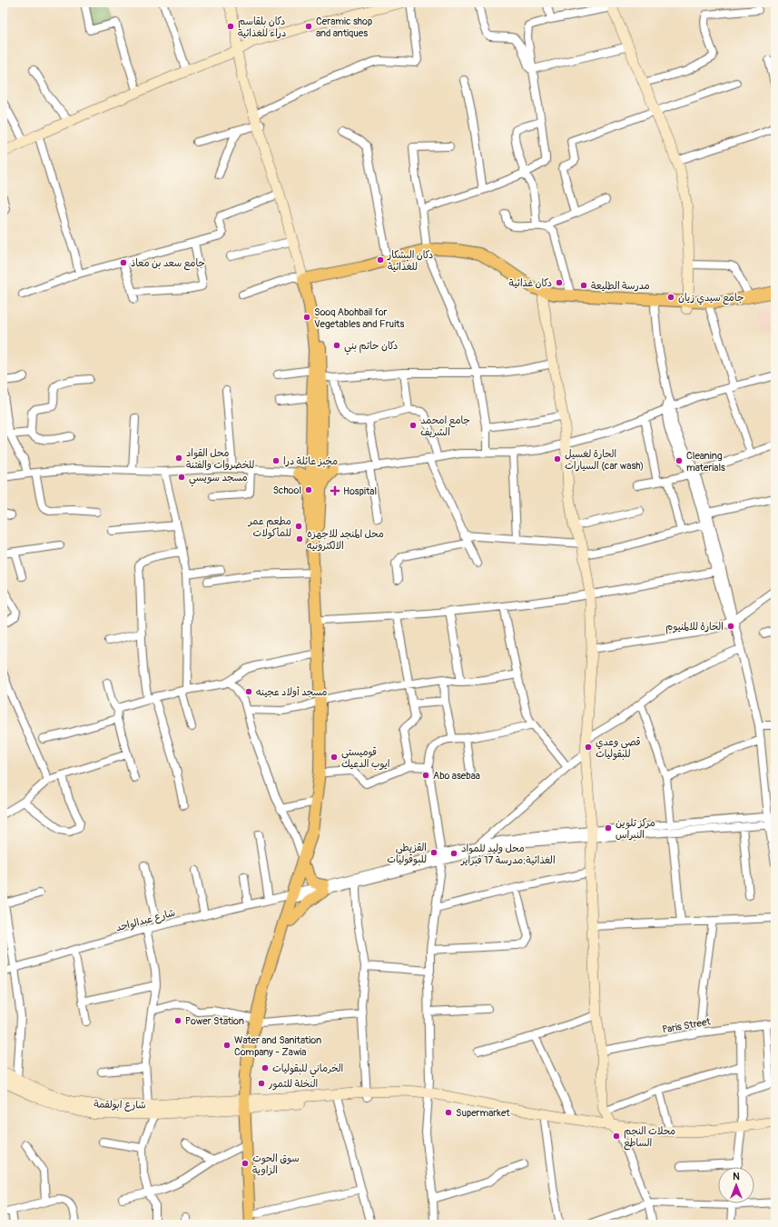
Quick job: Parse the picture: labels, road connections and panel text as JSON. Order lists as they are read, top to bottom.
{
  "streets": {
    "street": ["شارع عبدالواحد", "Paris Street", "شارع ابولقمة"]
  },
  "places": {
    "other": [
      "دكان بلقاسم دراء للغذائية",
      "Ceramic shop and antiques",
      "دكان البشكار للغذائية",
      "جامع سعد بن معاذ",
      "دكان غذائية",
      "مدرسة الطليعة",
      "جامع سيدي زيان",
      "Sooq Abohbail for Vegetables and Fruits",
      "دكان حاتم بني",
      "جامع امحمد الشريف",
      "محل القواد للخضروات والفتنة",
      "الحارة لغسيل السيارات (car wash)",
      "مخبز عائلة درا",
      "Cleaning materials",
      "مسجد سويسي",
      "School",
      "مطعم عمر للمأكولات",
      "محل المنجد للاجهزه الالكترونيه",
      "الحارة للالمنيوم",
      "مسجد أولاد عجينه",
      "قصي وعدي للبقوليات",
      "قوميستي ايوب الدعيك",
      "Abo asebaa",
      "مركز تلوين النبراس",
      "القزيطي للبوقوليات",
      "محل وليد للمواد الغذائية;مدرسة 17 فبراير",
      "Power Station",
      "Water and Sanitation Company - Zawia",
      "الخرماني للبقوليات",
      "النخلة للتمور",
      "Supermarket",
      "محلات النجم الساطع",
      "سوق الحوت الزاوية"
    ],
    "health": ["Hospital"]
  },
  "north": "top"
}
